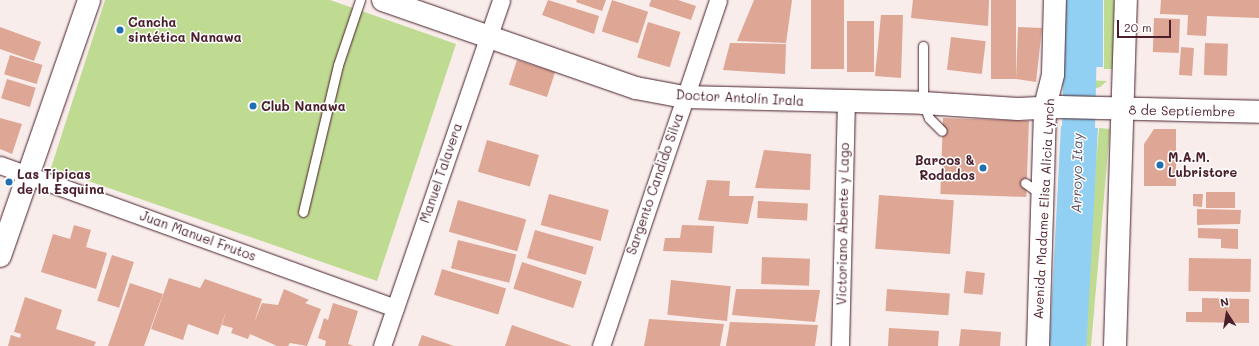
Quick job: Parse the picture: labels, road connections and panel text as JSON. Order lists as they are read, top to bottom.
{
  "streets": {
    "main road": ["Doctor Antolín Irala", "8 de Septiembre", "Avenida Madame Elisa Alicia Lynch"],
    "street": [
      "Manuel Talavera",
      "Sargento Candido Silva",
      "Victoriano Abente y Lago",
      "Juan Manuel Frutos"
    ]
  },
  "crossings": [
    ["Doctor Antolín Irala", "8 de Septiembre"],
    ["Doctor Antolín Irala", "Manuel Talavera"],
    ["Doctor Antolín Irala", "Sargento Candido Silva"],
    ["Doctor Antolín Irala", "Avenida Madame Elisa Alicia Lynch"],
    ["Doctor Antolín Irala", "Victoriano Abente y Lago"],
    ["8 de Septiembre", "Avenida Madame Elisa Alicia Lynch"],
    ["Manuel Talavera", "Juan Manuel Frutos"]
  ],
  "water": ["Arroyo Itay"],
  "places": [
    "Cancha sintética Nanawa",
    "Club Nanawa",
    "M.A.M. Lubristore",
    "Barcos & Rodados",
    "Las Típicas de la Esquina"
  ],
  "scale_bar": "20 m",
  "north": "top"
}
